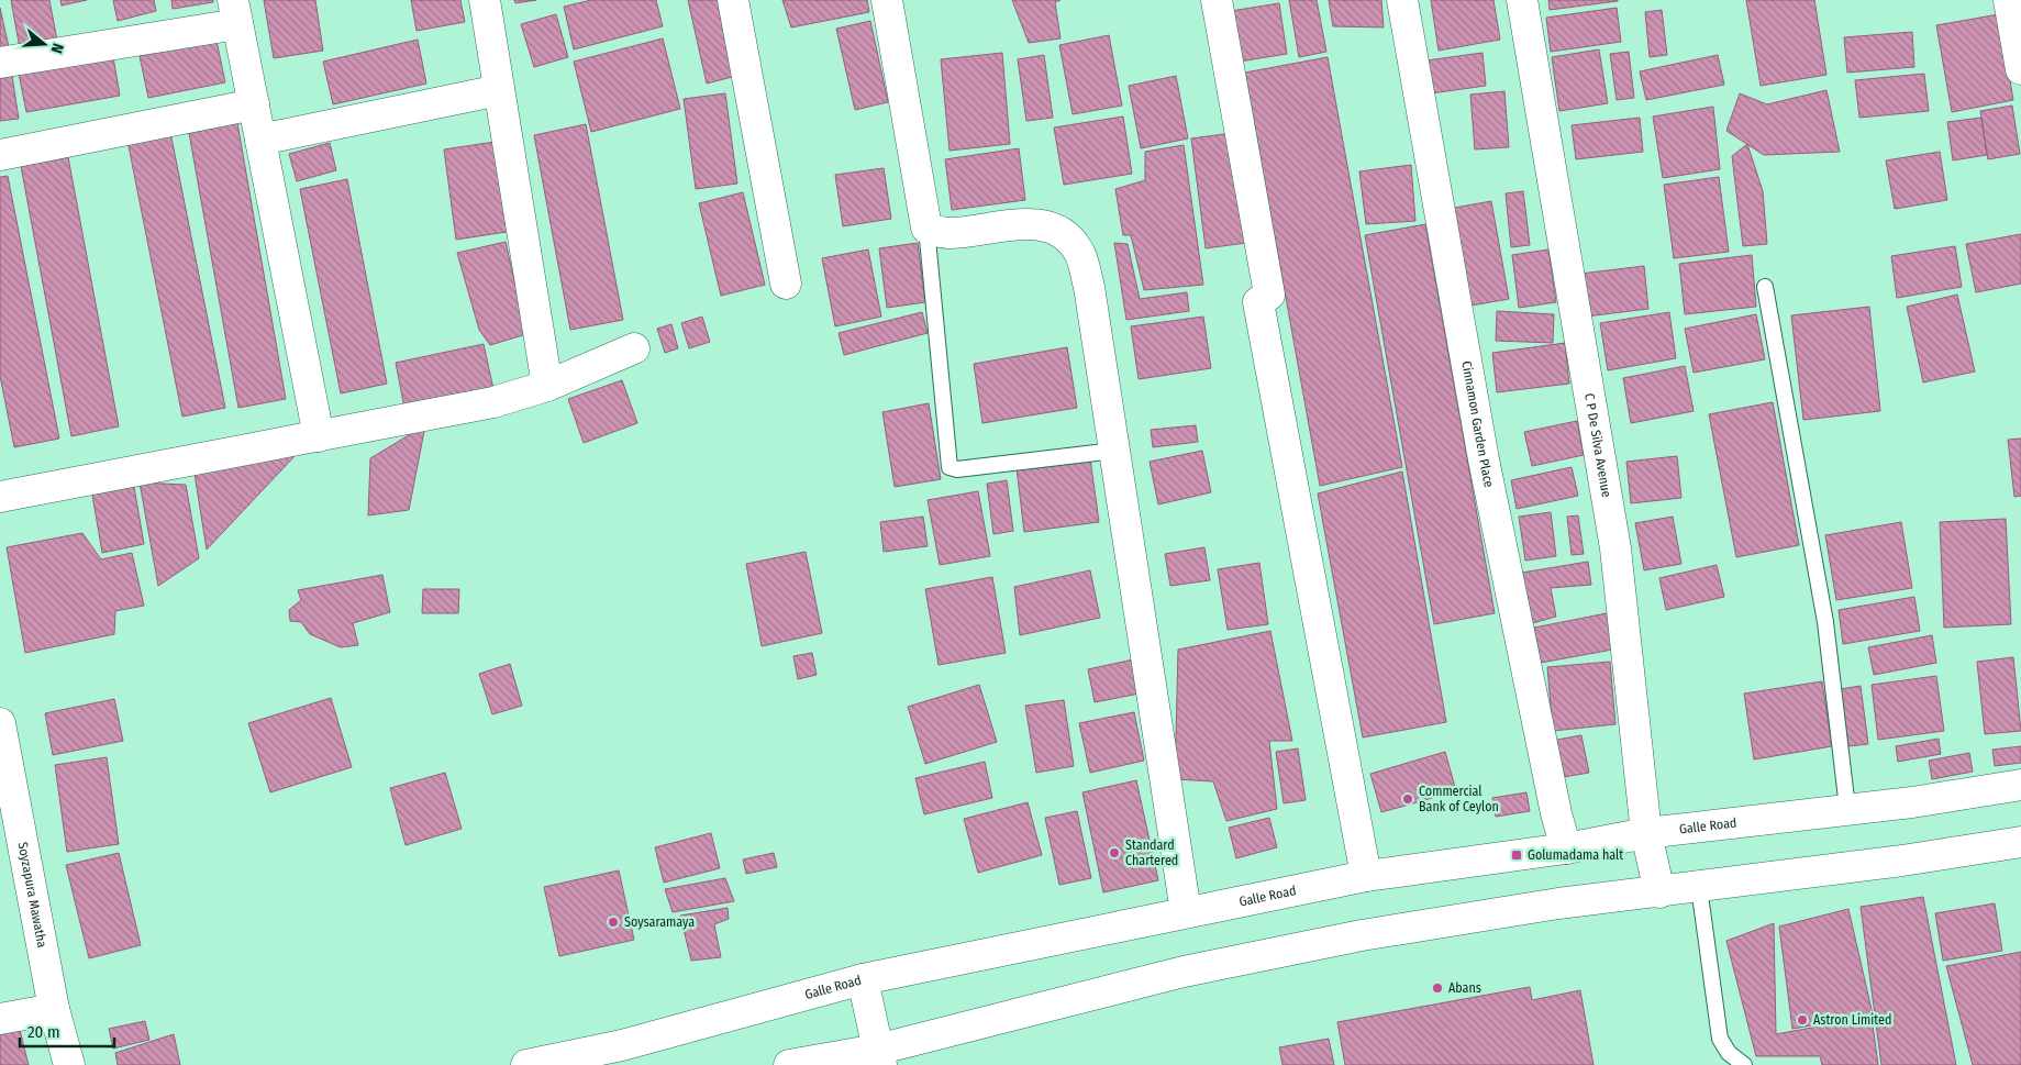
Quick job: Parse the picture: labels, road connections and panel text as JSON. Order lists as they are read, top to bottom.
{
  "streets": {
    "main road": [
      "Cinnamon Garden Place",
      "C P De Silva Avenue",
      "Galle Road",
      "Soyzapura Mawatha"
    ]
  },
  "crossings": [
    ["Cinnamon Garden Place", "Galle Road"],
    ["C P De Silva Avenue", "Galle Road"]
  ],
  "places": {
    "other": [
      "Commercial Bank of Ceylon",
      "Standard Chartered",
      "Soysaramaya",
      "Abans",
      "Astron Limited"
    ],
    "transit": ["Golumadama halt"]
  },
  "scale_bar": "20 m",
  "north": "right"
}
